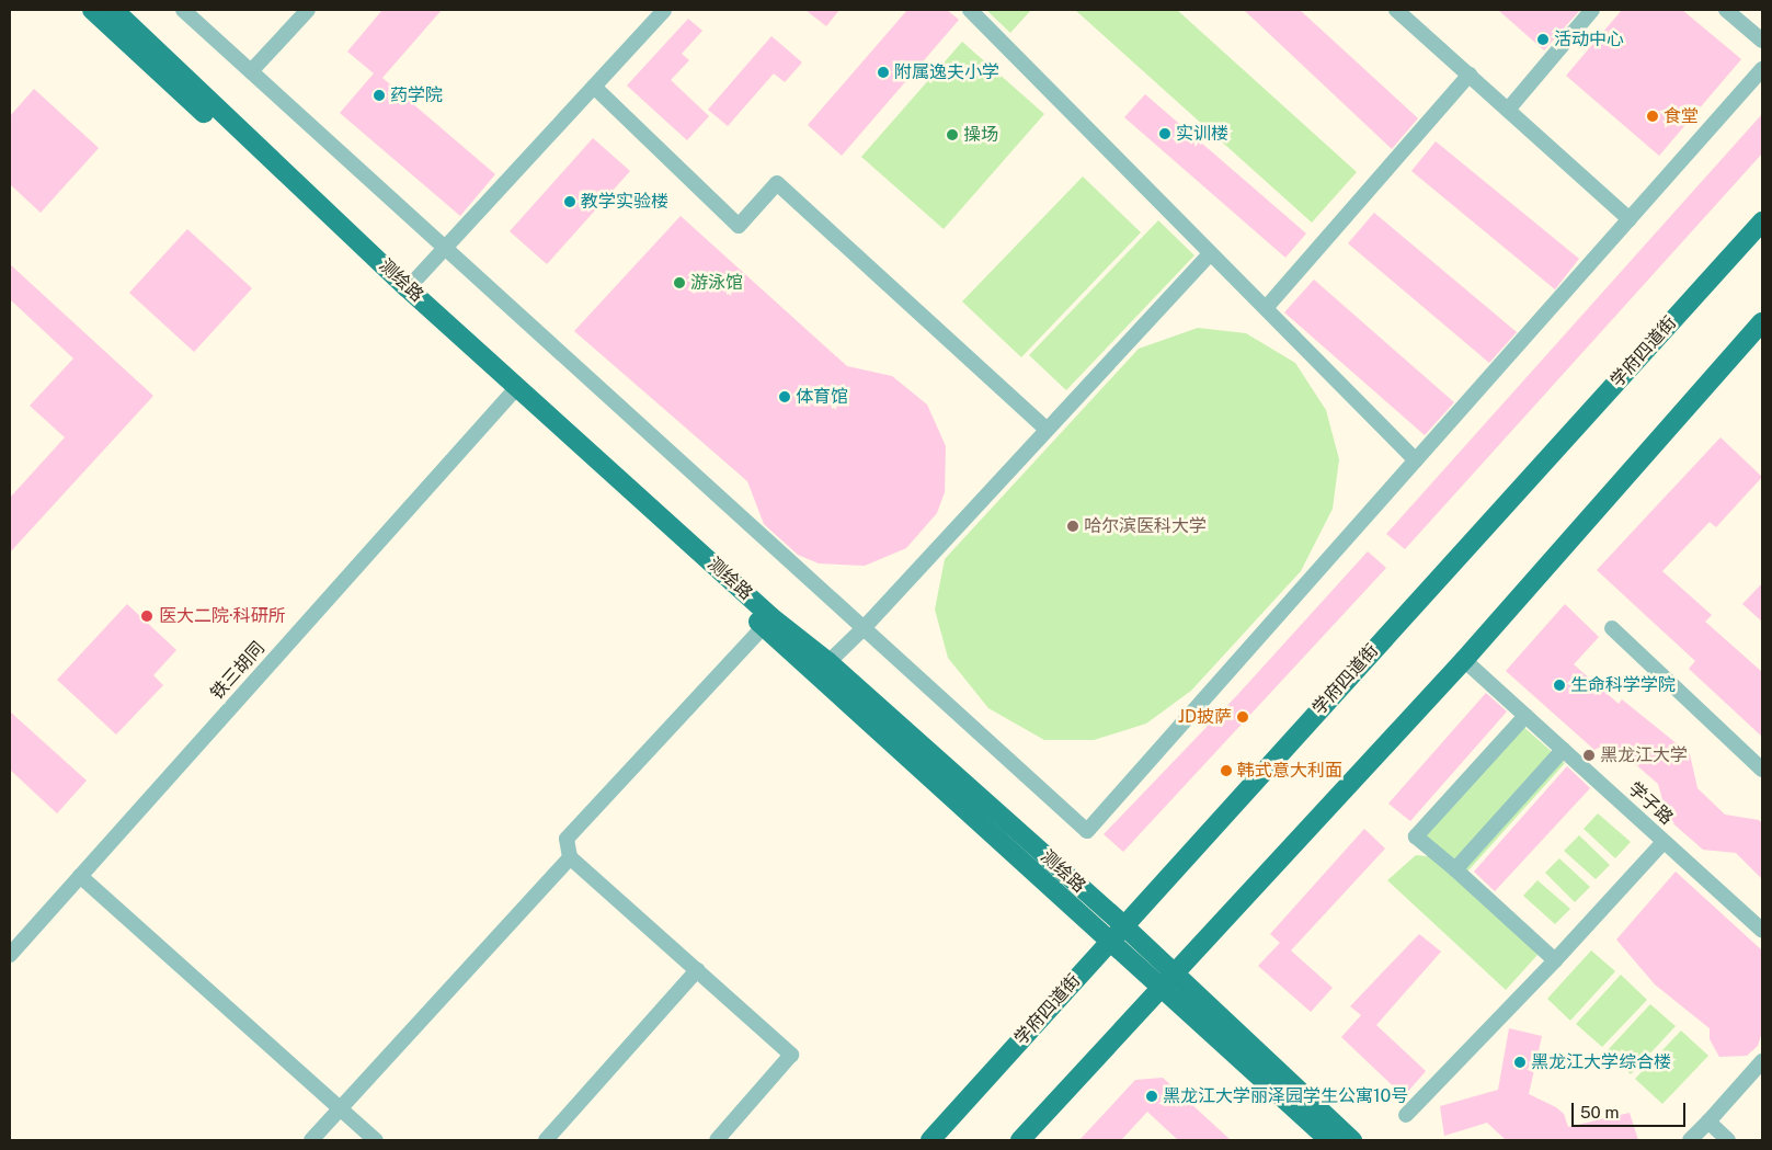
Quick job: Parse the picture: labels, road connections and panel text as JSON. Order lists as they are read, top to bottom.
{
  "streets": {
    "main road": ["测绘路", "学府四道街"],
    "street": ["铁三胡同", "学子路"]
  },
  "crossings": [
    ["测绘路", "学府四道街"],
    ["测绘路", "铁三胡同"]
  ],
  "places": [
    "活动中心",
    "附属逸夫小学",
    "药学院",
    "食堂",
    "实训楼",
    "操场",
    "教学实验楼",
    "游泳馆",
    "体育馆",
    "哈尔滨医科大学",
    "医大二院·科研所",
    "生命科学学院",
    "JD披萨",
    "黑龙江大学",
    "韩式意大利面",
    "黑龙江大学综合楼",
    "黑龙江大学丽泽园学生公寓10号"
  ],
  "scale_bar": "50 m"
}
